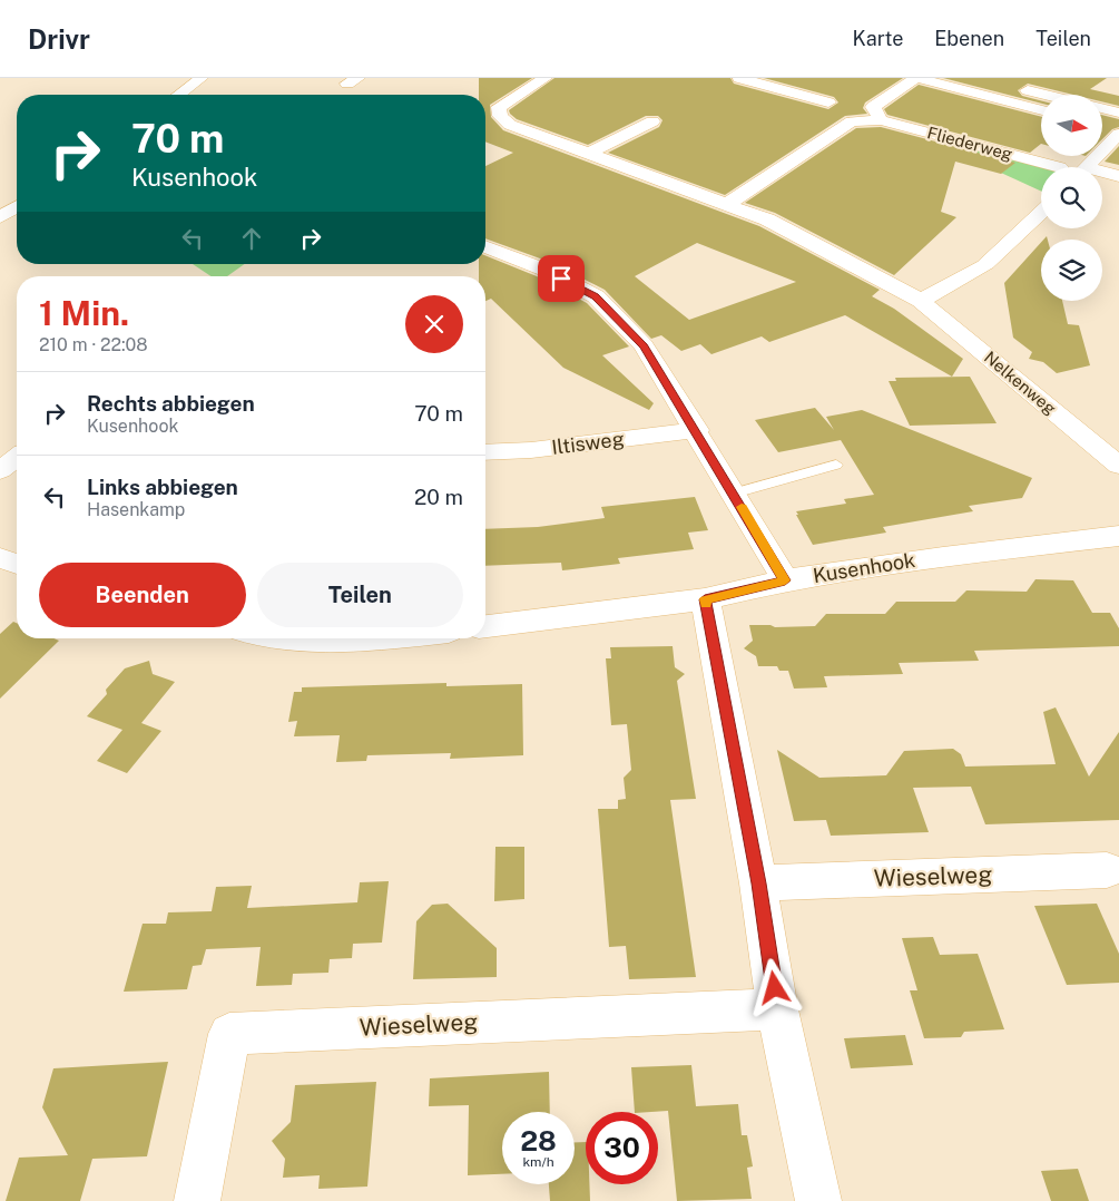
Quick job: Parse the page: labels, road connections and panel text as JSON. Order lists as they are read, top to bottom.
{
  "streets": {
    "street": [
      "Fliederweg",
      "Nelkenweg",
      "Iltisweg",
      "Kusenhook",
      "Wieselweg"
    ]
  },
  "north": "right",
  "page": {
    "header": "Drivr",
    "nav": ["Karte", "Ebenen", "Teilen"],
    "turn": ["70 m", "Kusenhook"],
    "heading": ["1 Min.", "210 m · 22:08"],
    "list": [
      {
        "name": "Rechts abbiegen",
        "note": "Kusenhook",
        "value": "70 m"
      },
      {
        "name": "Links abbiegen",
        "note": "Hasenkamp",
        "value": "20 m"
      }
    ],
    "buttons": ["Beenden", "Teilen"],
    "speed": "28 km/h",
    "limit": "30"
  }
}
